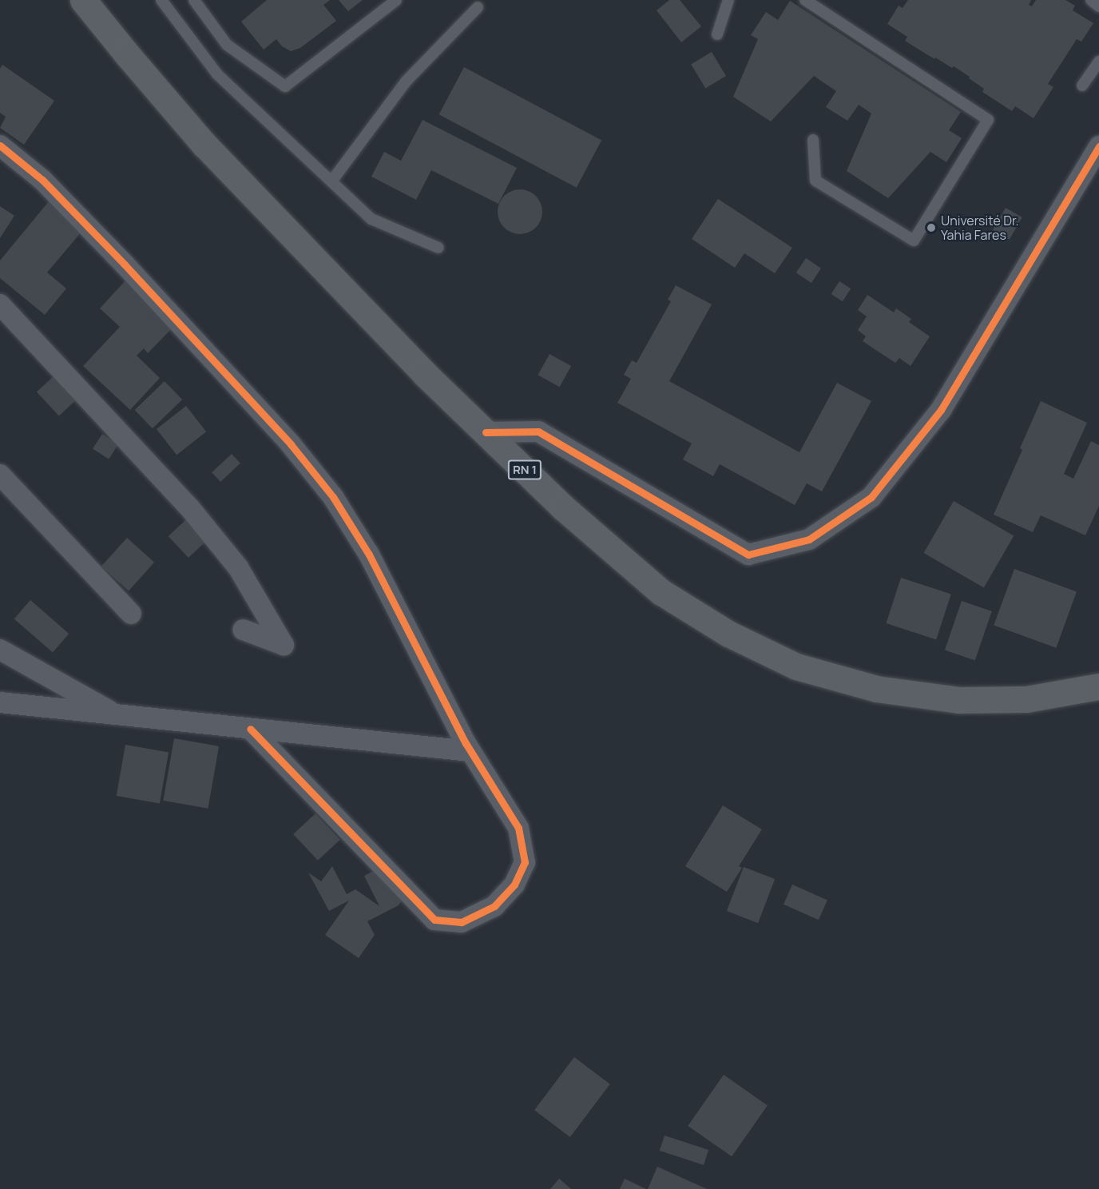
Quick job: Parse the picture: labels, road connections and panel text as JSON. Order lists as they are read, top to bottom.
{
  "streets": {
    "main road": ["RN 1"]
  },
  "places": ["Université Dr. Yahia Fares"]
}
